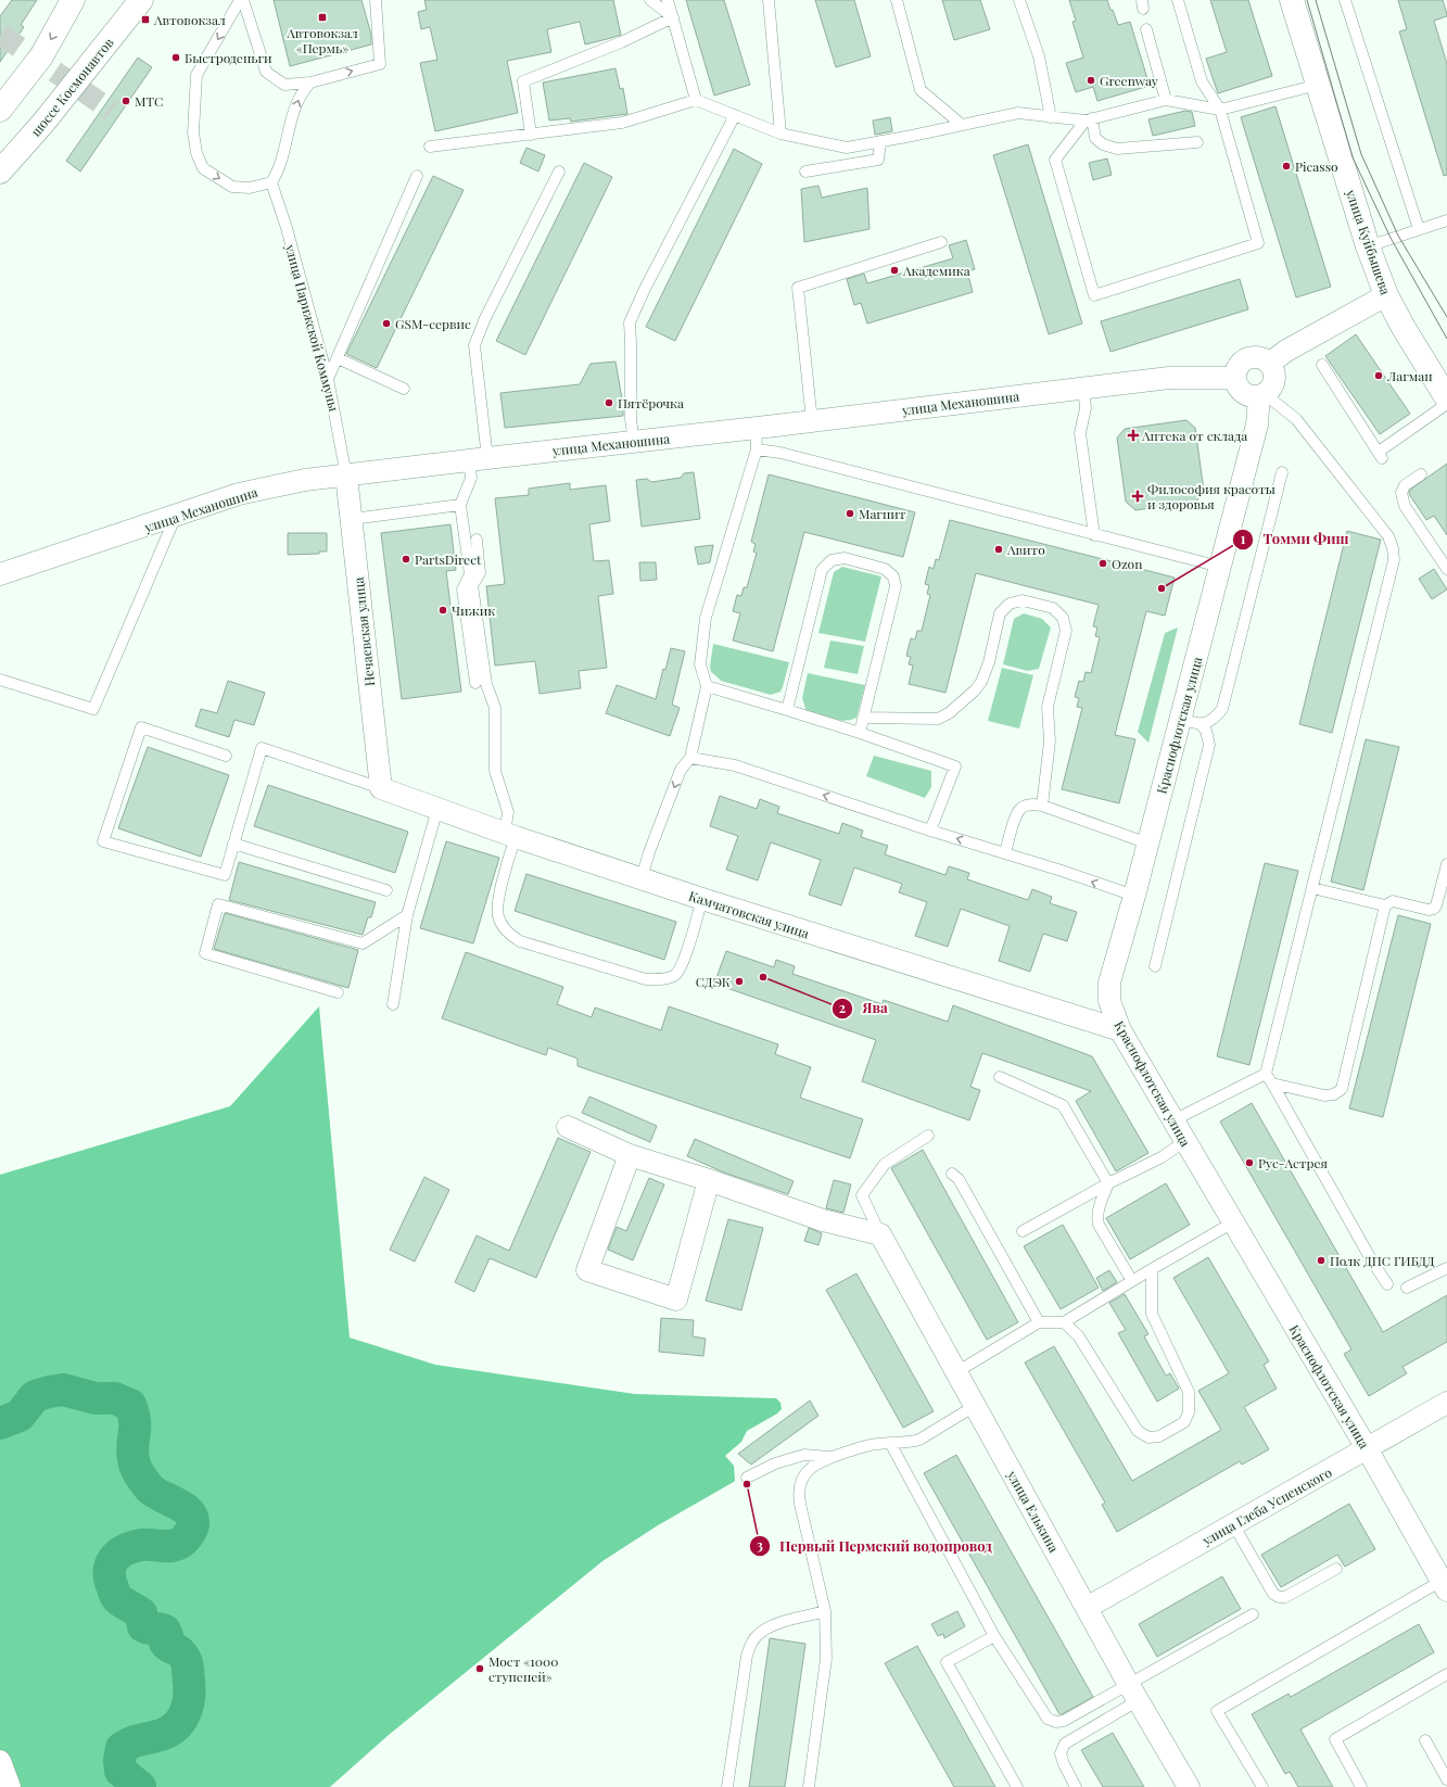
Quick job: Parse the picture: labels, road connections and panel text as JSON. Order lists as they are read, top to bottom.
{
  "streets": {
    "main road": ["шоссе Космонавтов", "улица Куйбышева"],
    "street": [
      "улица Механошина",
      "Нечаевская улица",
      "Краснофлотская улица",
      "Камчатовская улица",
      "улица Глеба Успенского",
      "улица Елькина"
    ],
    "lane": ["улица Парижской Коммуны"]
  },
  "crossings": [
    ["улица Парижской Коммуны", "улица Механошина"],
    ["улица Парижской Коммуны", "Нечаевская улица"],
    ["улица Механошина", "Нечаевская улица"],
    ["улица Механошина", "Краснофлотская улица"],
    ["Нечаевская улица", "Камчатовская улица"],
    ["Краснофлотская улица", "Камчатовская улица"],
    ["Краснофлотская улица", "улица Глеба Успенского"],
    ["улица Глеба Успенского", "улица Елькина"]
  ],
  "places": {
    "transit": ["Автовокзал «Пермь»", "Автовокзал"],
    "other": [
      "Быстроденьги",
      "Greenway",
      "МТС",
      "Picasso",
      "Академика",
      "GSM-сервис",
      "Лагман",
      "Пятёрочка",
      "Магнит",
      "Авито",
      "PartsDirect",
      "Ozon",
      "Томми Фиш",
      "Чижик",
      "Ява",
      "СДЭК",
      "Рус-Астрея",
      "Полк ДПС ГИБДД",
      "Первый Пермский водопровод",
      "Мост «1000 ступеней»"
    ],
    "health": ["Аптека от склада", "Философия красоты и здоровья"]
  }
}
